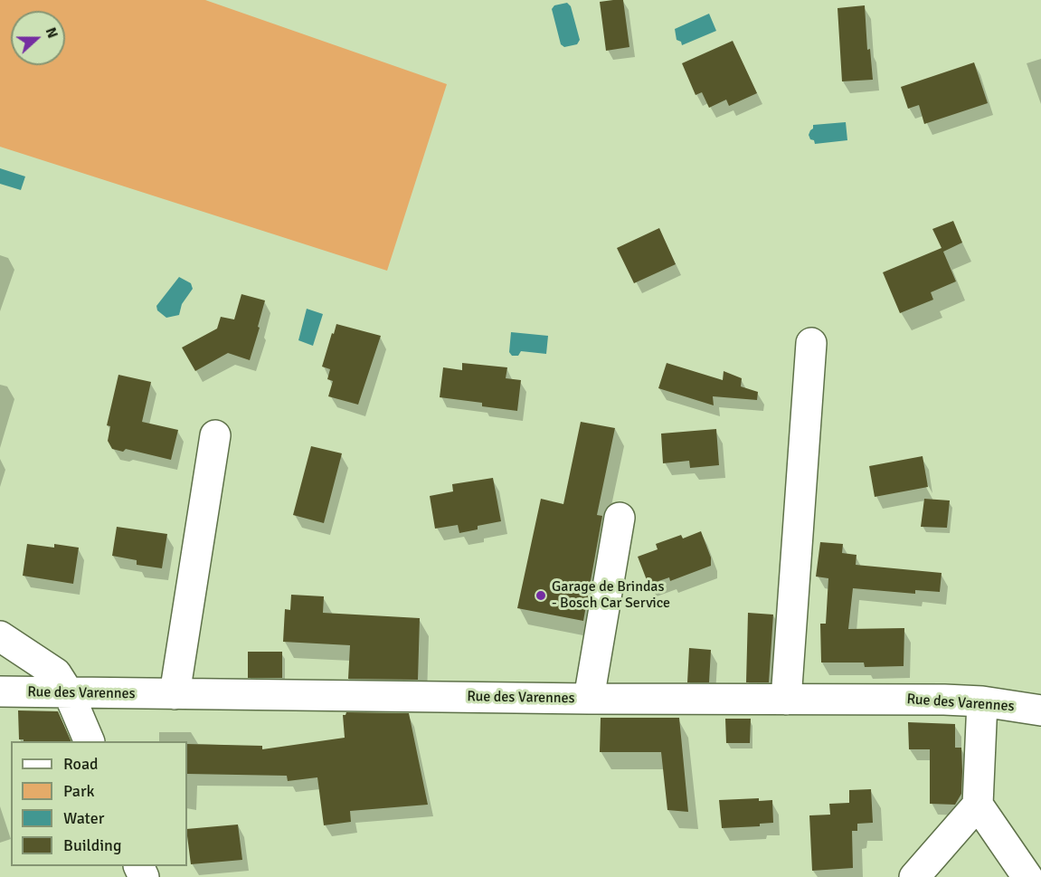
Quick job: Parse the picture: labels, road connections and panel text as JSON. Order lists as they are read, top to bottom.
{
  "streets": {
    "street": ["Rue des Varennes"]
  },
  "places": ["Garage de Brindas - Bosch Car Service"],
  "legend": [
    "Road",
    "Park",
    "Water",
    "Building"
  ],
  "north": "right"
}
